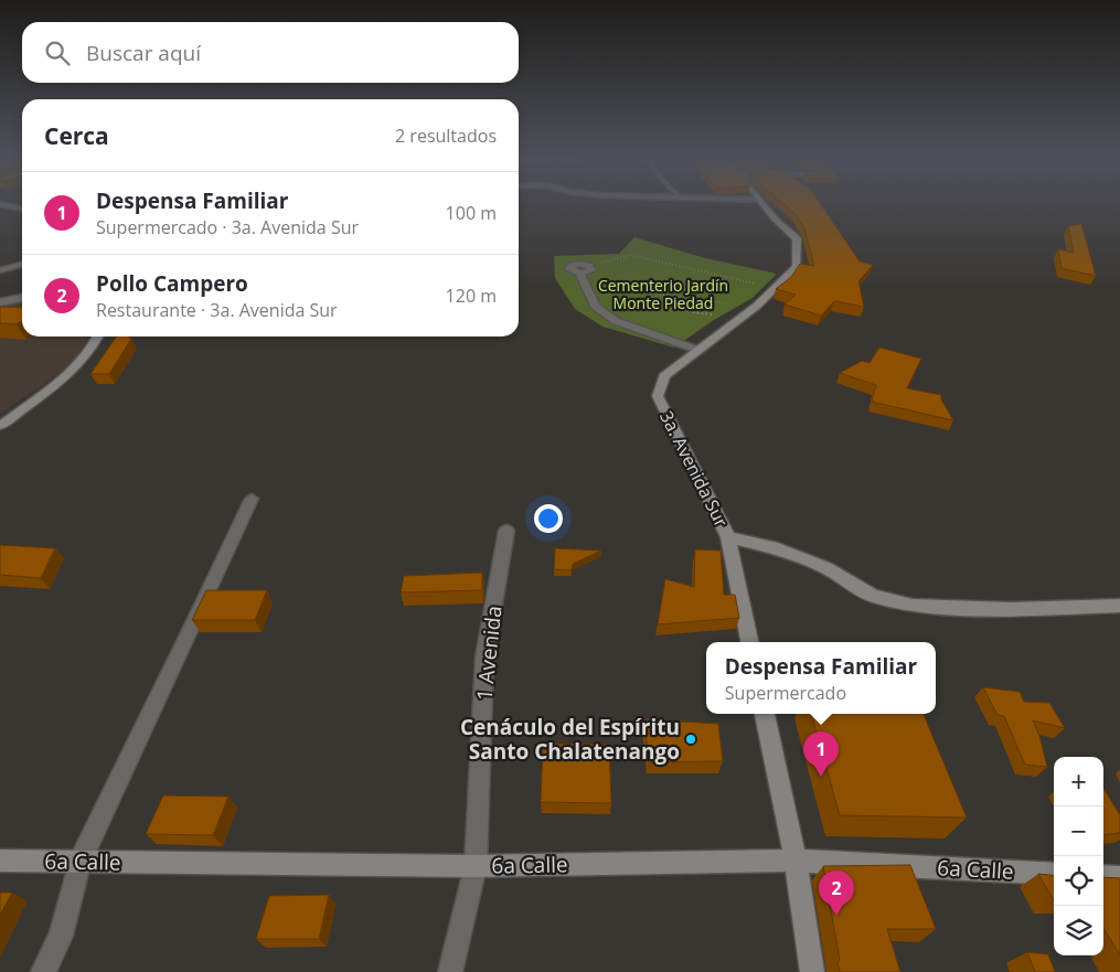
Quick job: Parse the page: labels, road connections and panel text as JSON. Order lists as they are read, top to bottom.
{
  "streets": {
    "street": ["3a. Avenida Sur", "1 Avenida", "6a Calle"]
  },
  "crossings": [
    ["1 Avenida", "6a Calle"]
  ],
  "parks": ["Cementerio Jardín Monte Piedad"],
  "places": ["Cenáculo del Espíritu Santo Chalatenango"],
  "page": {
    "search": "Buscar aquí",
    "heading": ["Cerca", "2 resultados"],
    "list": [
      {
        "mark": "1",
        "name": "Despensa Familiar",
        "note": "Supermercado · 3a. Avenida Sur",
        "value": "100 m"
      },
      {
        "mark": "2",
        "name": "Pollo Campero",
        "note": "Restaurante · 3a. Avenida Sur",
        "value": "120 m"
      }
    ],
    "popup": ["Despensa Familiar", "Supermercado"],
    "pins": ["1", "2"],
    "map_buttons": ["+", "−"]
  }
}
